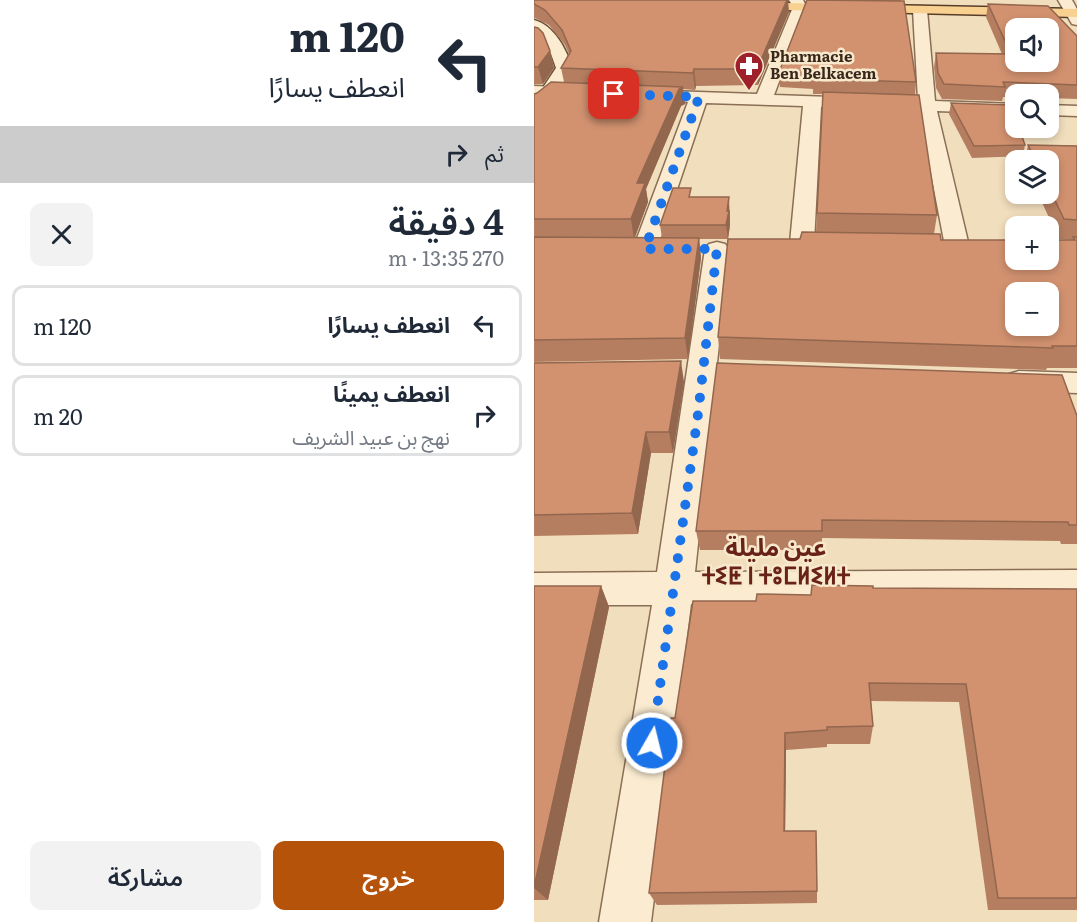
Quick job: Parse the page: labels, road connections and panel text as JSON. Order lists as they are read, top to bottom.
{
  "districts": ["عين مليلة ⵜⵉⵟ ⵏ ⵜⵓⵎⵍⵉⵍⵜ"],
  "places": {
    "pharmacy": ["Pharmacie Ben Belkacem"]
  },
  "page": {
    "turn": ["120 m", "انعطف يسارًا"],
    "map_buttons": ["+", "−"],
    "then": "ثم",
    "heading": ["4 دقيقة", "270 m · 13:35"],
    "list": [
      {
        "name": "انعطف يسارًا",
        "value": "120 m"
      },
      {
        "name": "انعطف يمينًا",
        "note": "نهج بن عبيد الشريف",
        "value": "20 m"
      }
    ],
    "buttons": ["خروج", "مشاركة"]
  }
}
